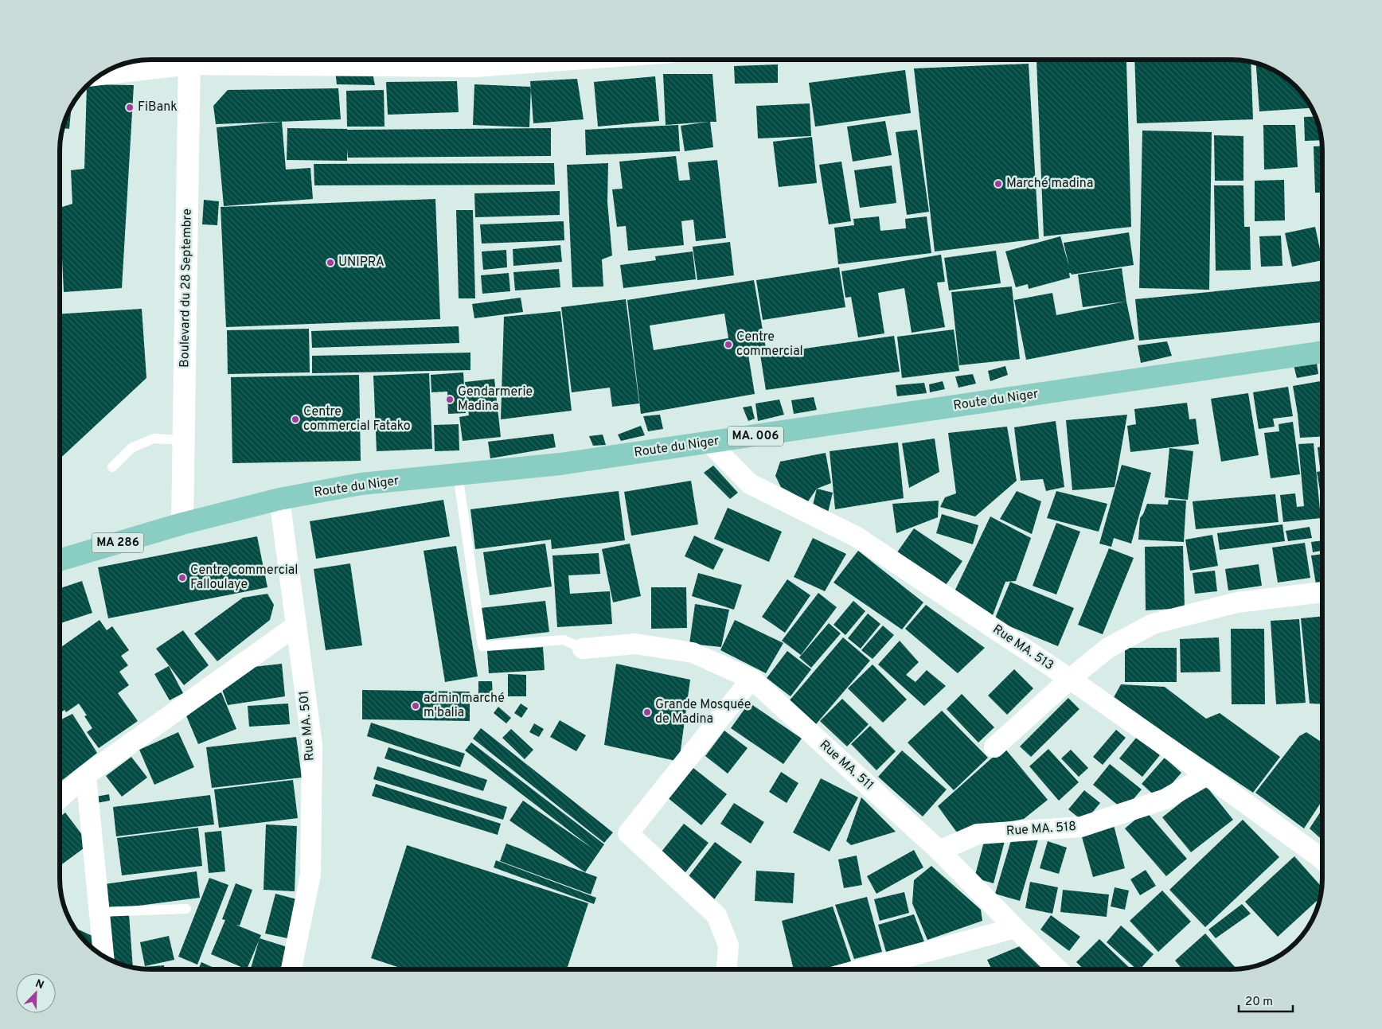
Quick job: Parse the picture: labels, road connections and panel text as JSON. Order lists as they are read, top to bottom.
{
  "streets": {
    "main road": [
      "Boulevard du 28 Septembre",
      "Route du Niger",
      "MA. 006",
      "MA 286"
    ],
    "street": [
      "Rue MA. 513",
      "Rue MA. 501",
      "Rue MA. 511",
      "Rue MA. 518"
    ]
  },
  "crossings": [
    ["Boulevard du 28 Septembre", "Route du Niger"],
    ["Route du Niger", "Rue MA. 513"],
    ["Route du Niger", "Rue MA. 501"],
    ["Rue MA. 513", "Rue MA. 518"],
    ["Rue MA. 511", "Rue MA. 518"]
  ],
  "places": [
    "FiBank",
    "Marché madina",
    "UNIPRA",
    "Centre commercial",
    "Gendarmerie Madina",
    "Centre commercial Fatako",
    "Centre commercial Falloulaye",
    "admin marché m'balia",
    "Grande Mosquée de Madina"
  ],
  "scale_bar": "20 m",
  "north": "top right"
}
